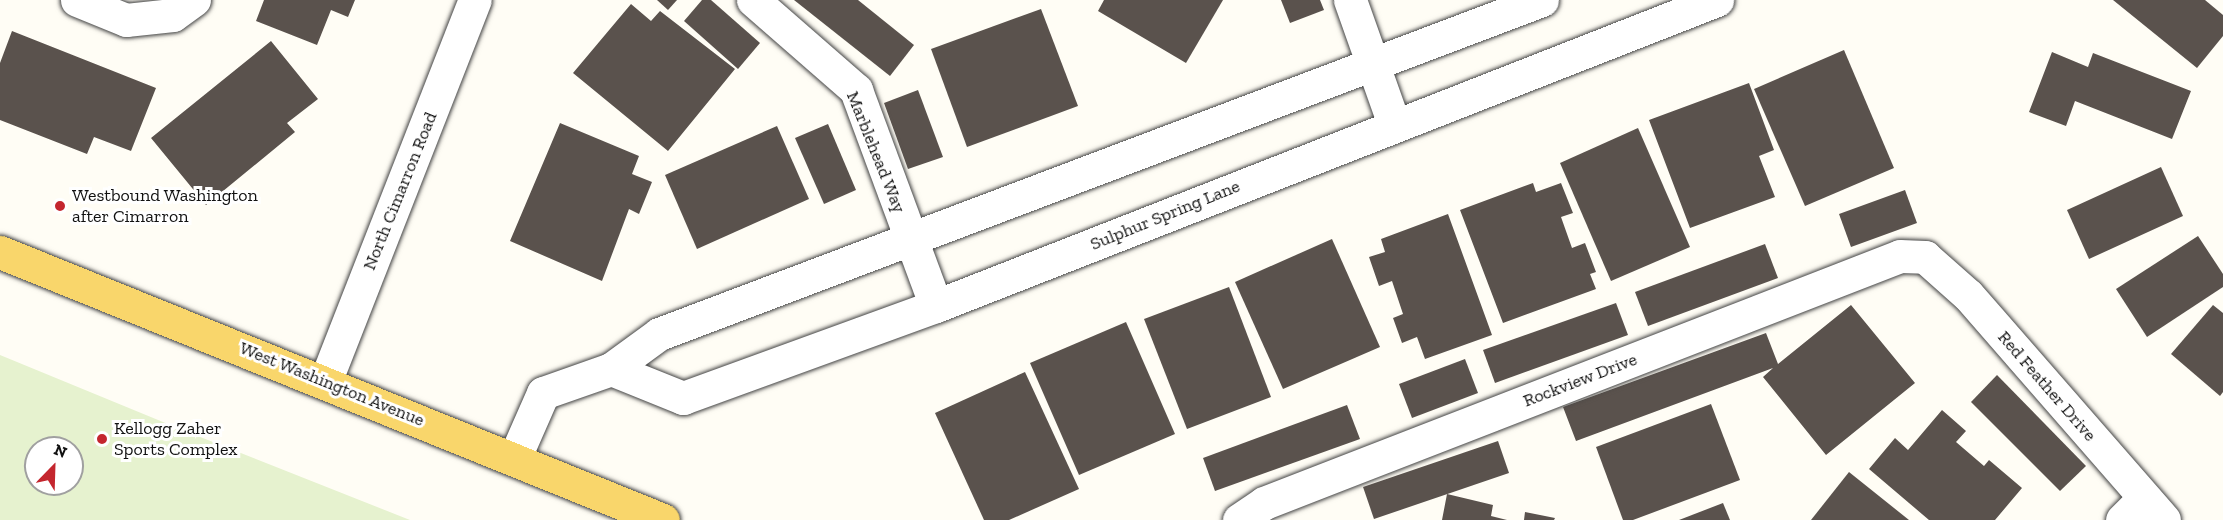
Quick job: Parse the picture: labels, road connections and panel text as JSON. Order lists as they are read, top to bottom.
{
  "streets": {
    "main road": ["West Washington Avenue"],
    "street": [
      "Marblehead Way",
      "North Cimarron Road",
      "Sulphur Spring Lane",
      "Rockview Drive",
      "Red Feather Drive"
    ]
  },
  "crossings": [
    ["Marblehead Way", "Sulphur Spring Lane"],
    ["North Cimarron Road", "West Washington Avenue"],
    ["Rockview Drive", "Red Feather Drive"]
  ],
  "places": ["Westbound Washington after Cimarron", "Kellogg Zaher Sports Complex"],
  "north": "top right"
}
